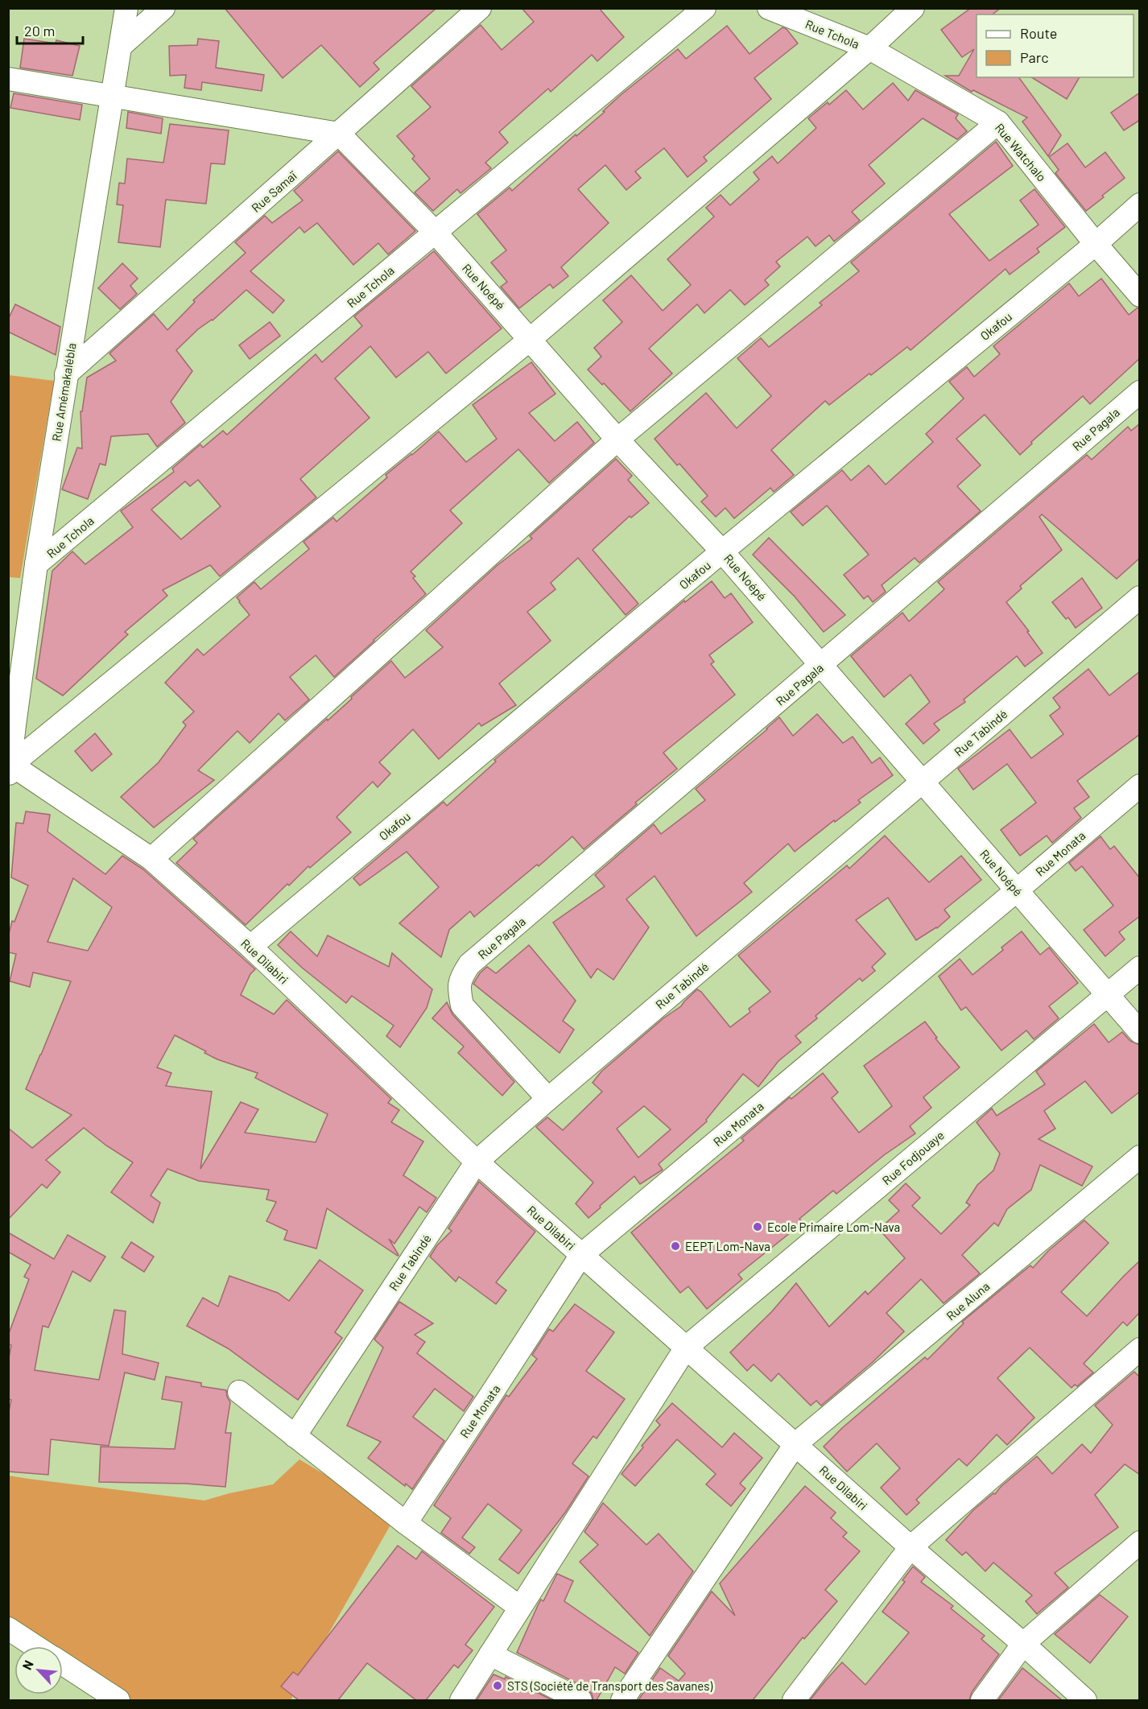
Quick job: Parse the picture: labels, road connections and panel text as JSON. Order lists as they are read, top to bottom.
{
  "streets": {
    "street": [
      "Rue Tchola",
      "Rue Watchalo",
      "Rue Samaï",
      "Rue Noépé",
      "Okafou",
      "Rue Amémakalébla",
      "Rue Pagala",
      "Rue Tabindé",
      "Rue Monata",
      "Rue Dilabiri",
      "Rue Fodjouaye",
      "Rue Aluna"
    ]
  },
  "crossings": [
    ["Rue Tchola", "Rue Watchalo"],
    ["Rue Tchola", "Rue Noépé"],
    ["Rue Tchola", "Rue Amémakalébla"],
    ["Rue Watchalo", "Okafou"],
    ["Rue Samaï", "Rue Noépé"],
    ["Rue Samaï", "Rue Amémakalébla"],
    ["Rue Noépé", "Okafou"],
    ["Rue Noépé", "Rue Pagala"],
    ["Rue Noépé", "Rue Tabindé"],
    ["Rue Noépé", "Rue Monata"],
    ["Rue Noépé", "Rue Fodjouaye"],
    ["Okafou", "Rue Dilabiri"],
    ["Rue Amémakalébla", "Rue Dilabiri"],
    ["Rue Pagala", "Rue Tabindé"],
    ["Rue Tabindé", "Rue Dilabiri"],
    ["Rue Monata", "Rue Dilabiri"],
    ["Rue Dilabiri", "Rue Fodjouaye"],
    ["Rue Dilabiri", "Rue Aluna"]
  ],
  "places": ["Ecole Primaire Lom-Nava", "EEPT Lom-Nava", "STS (Société de Transport des Savanes)"],
  "legend": ["Route", "Parc"],
  "scale_bar": "20 m",
  "north": "top left"
}
